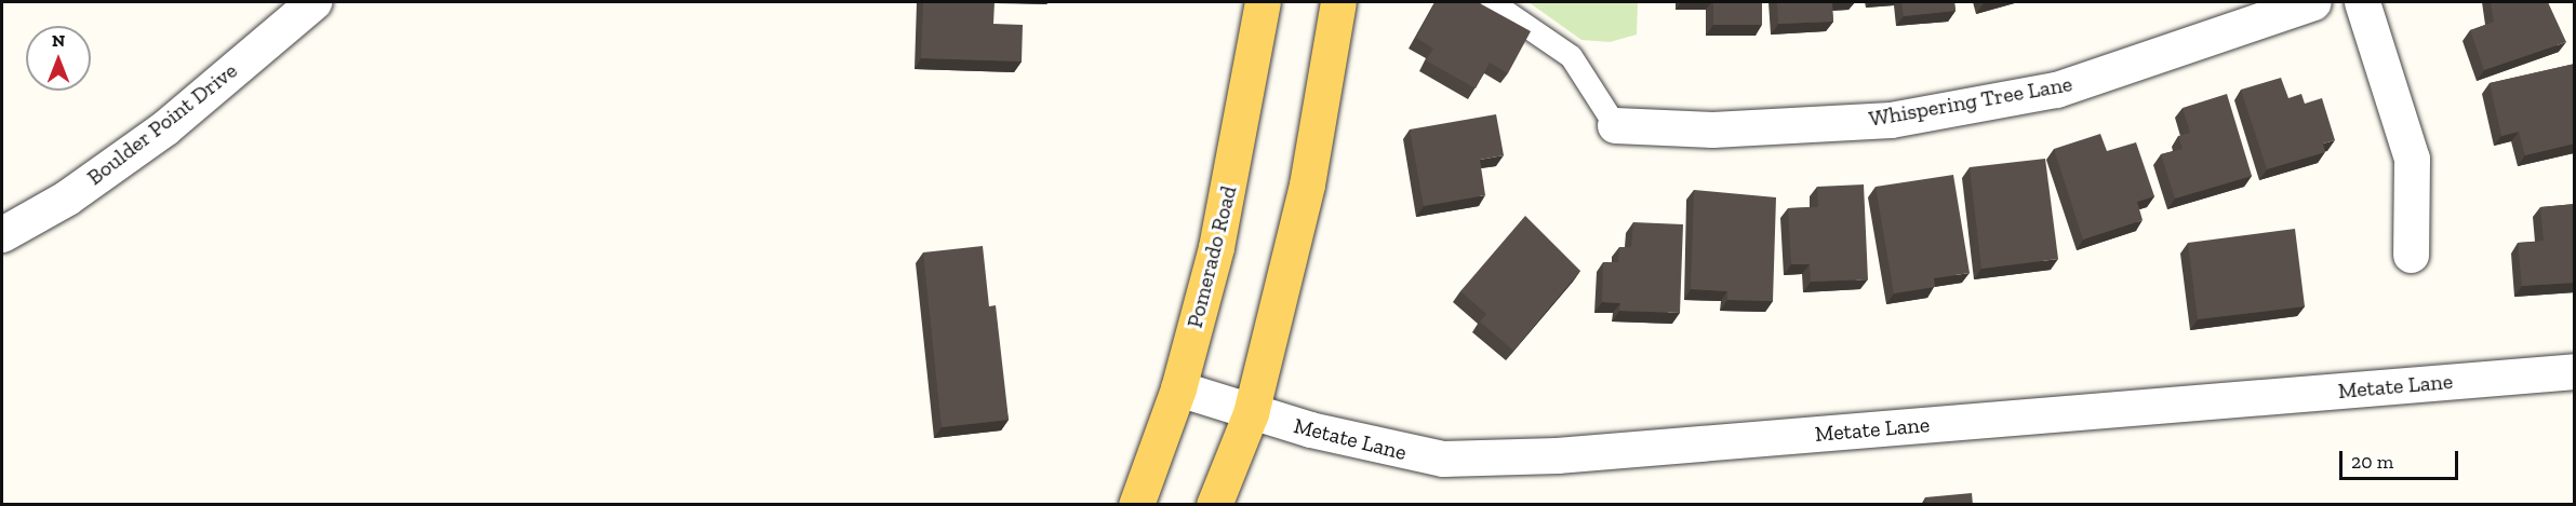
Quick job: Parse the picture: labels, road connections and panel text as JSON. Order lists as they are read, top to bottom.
{
  "streets": {
    "main road": ["Pomerado Road"],
    "street": ["Whispering Tree Lane", "Boulder Point Drive", "Metate Lane"]
  },
  "crossings": [
    ["Pomerado Road", "Metate Lane"]
  ],
  "scale_bar": "20 m",
  "north": "top"
}
